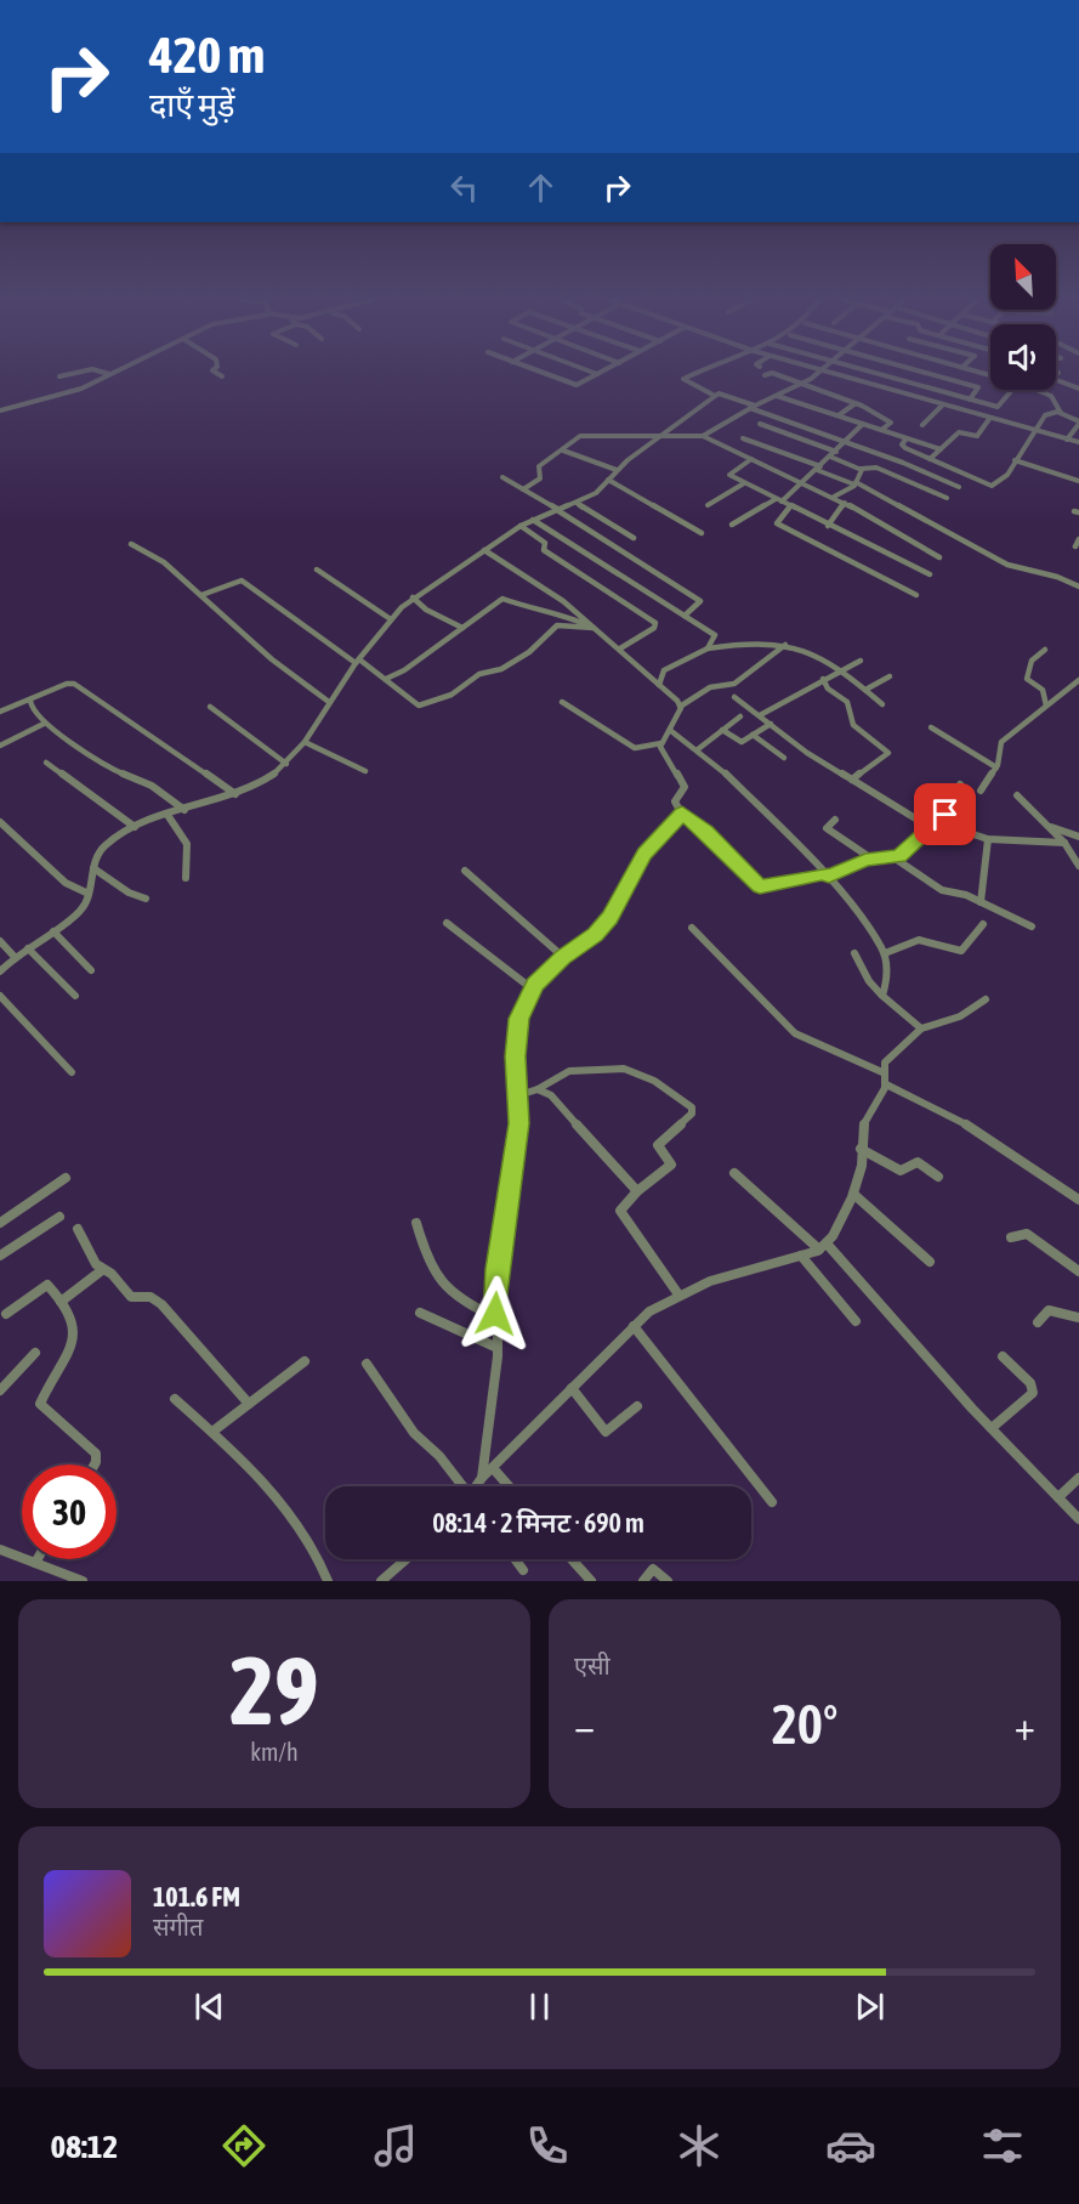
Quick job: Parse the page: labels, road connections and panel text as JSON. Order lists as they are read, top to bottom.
{
  "north": "top left",
  "page": {
    "turn": ["420 m", "दाएँ मुड़ें"],
    "limit": "30",
    "trip": "08:14 · 2 मिनट · 690 m",
    "tile": [
      ["29", "km/h"],
      "एसी"
    ],
    "heat": ["−", "20°", "+"],
    "song": ["101.6 FM", "संगीत"],
    "tabs": "08:12"
  }
}
